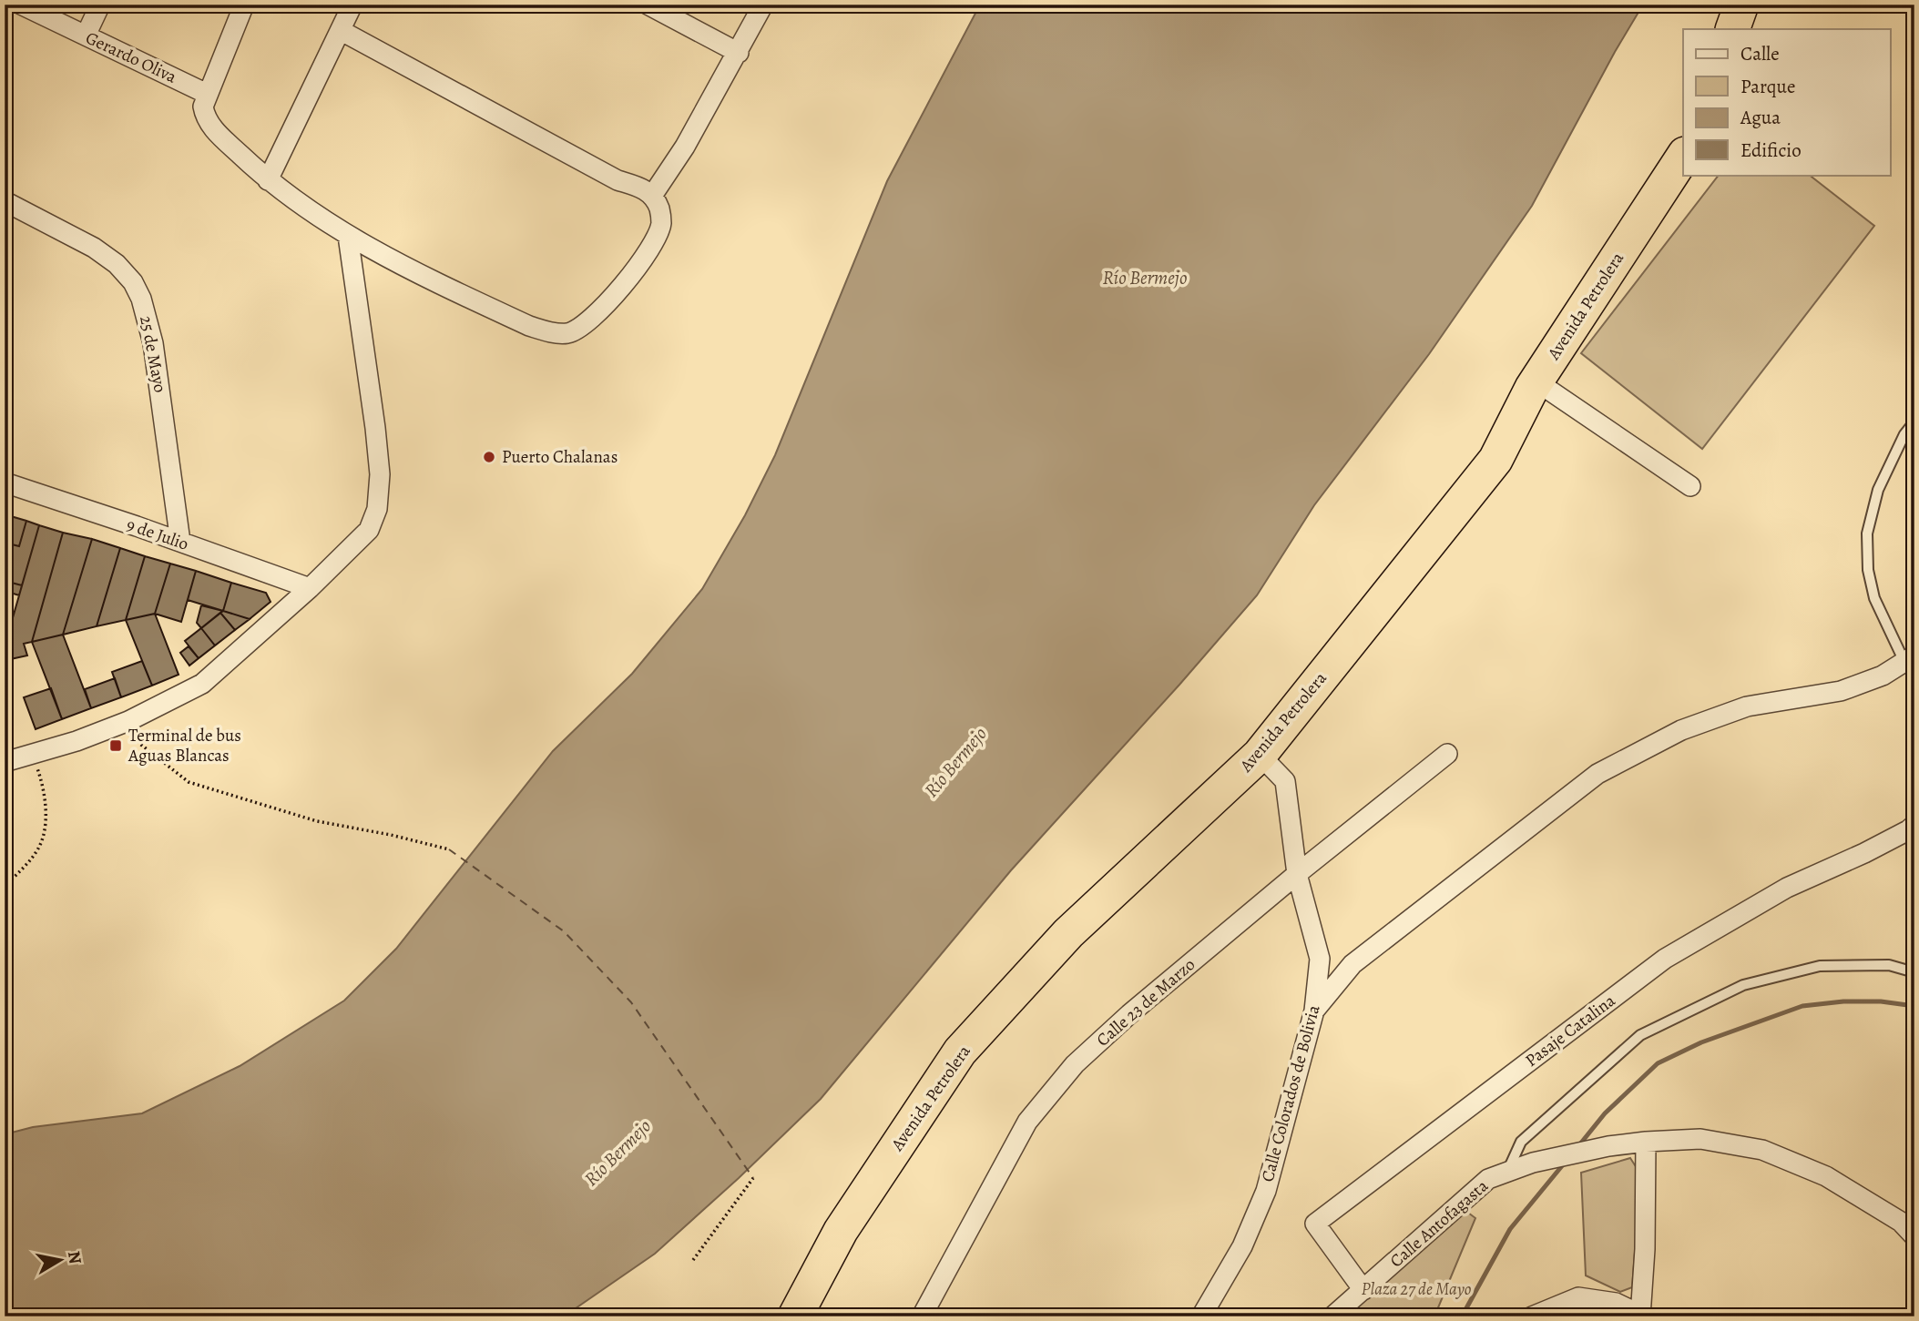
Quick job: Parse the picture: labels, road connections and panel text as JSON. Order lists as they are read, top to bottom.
{
  "streets": {
    "highway": ["Avenida Petrolera"],
    "street": [
      "Gerardo Oliva",
      "25 de Mayo",
      "9 de Julio",
      "Calle 23 de Marzo",
      "Pasaje Catalina",
      "Calle Colorados de Bolivia",
      "Calle Antofagasta"
    ]
  },
  "crossings": [
    ["Avenida Petrolera", "Calle Colorados de Bolivia"],
    ["25 de Mayo", "9 de Julio"],
    ["Calle 23 de Marzo", "Calle Colorados de Bolivia"],
    ["Pasaje Catalina", "Calle Antofagasta"]
  ],
  "water": ["Río Bermejo"],
  "parks": ["Plaza 27 de Mayo"],
  "places": {
    "other": ["Puerto Chalanas"],
    "transit": ["Terminal de bus Aguas Blancas"]
  },
  "legend": [
    "Calle",
    "Parque",
    "Agua",
    "Edificio"
  ],
  "north": "right"
}
